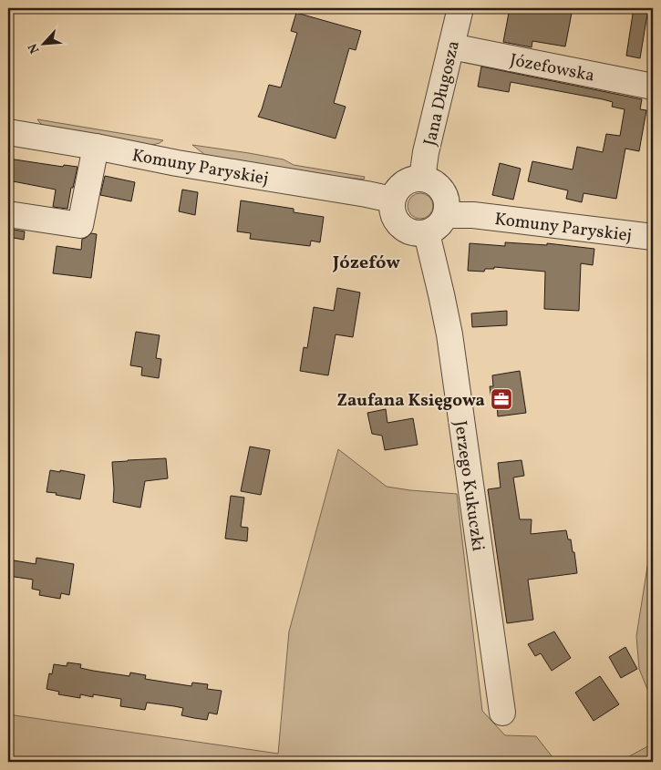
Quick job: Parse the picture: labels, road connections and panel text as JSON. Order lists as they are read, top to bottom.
{
  "streets": {
    "street": [
      "Józefowska",
      "Jana Długosza",
      "Komuny Paryskiej",
      "Jerzego Kukuczki"
    ]
  },
  "crossings": [
    ["Józefowska", "Jana Długosza"],
    ["Jana Długosza", "Komuny Paryskiej"],
    ["Jana Długosza", "Jerzego Kukuczki"],
    ["Komuny Paryskiej", "Jerzego Kukuczki"]
  ],
  "districts": ["Józefów"],
  "places": {
    "office": ["Zaufana Księgowa"]
  },
  "north": "bottom left"
}
